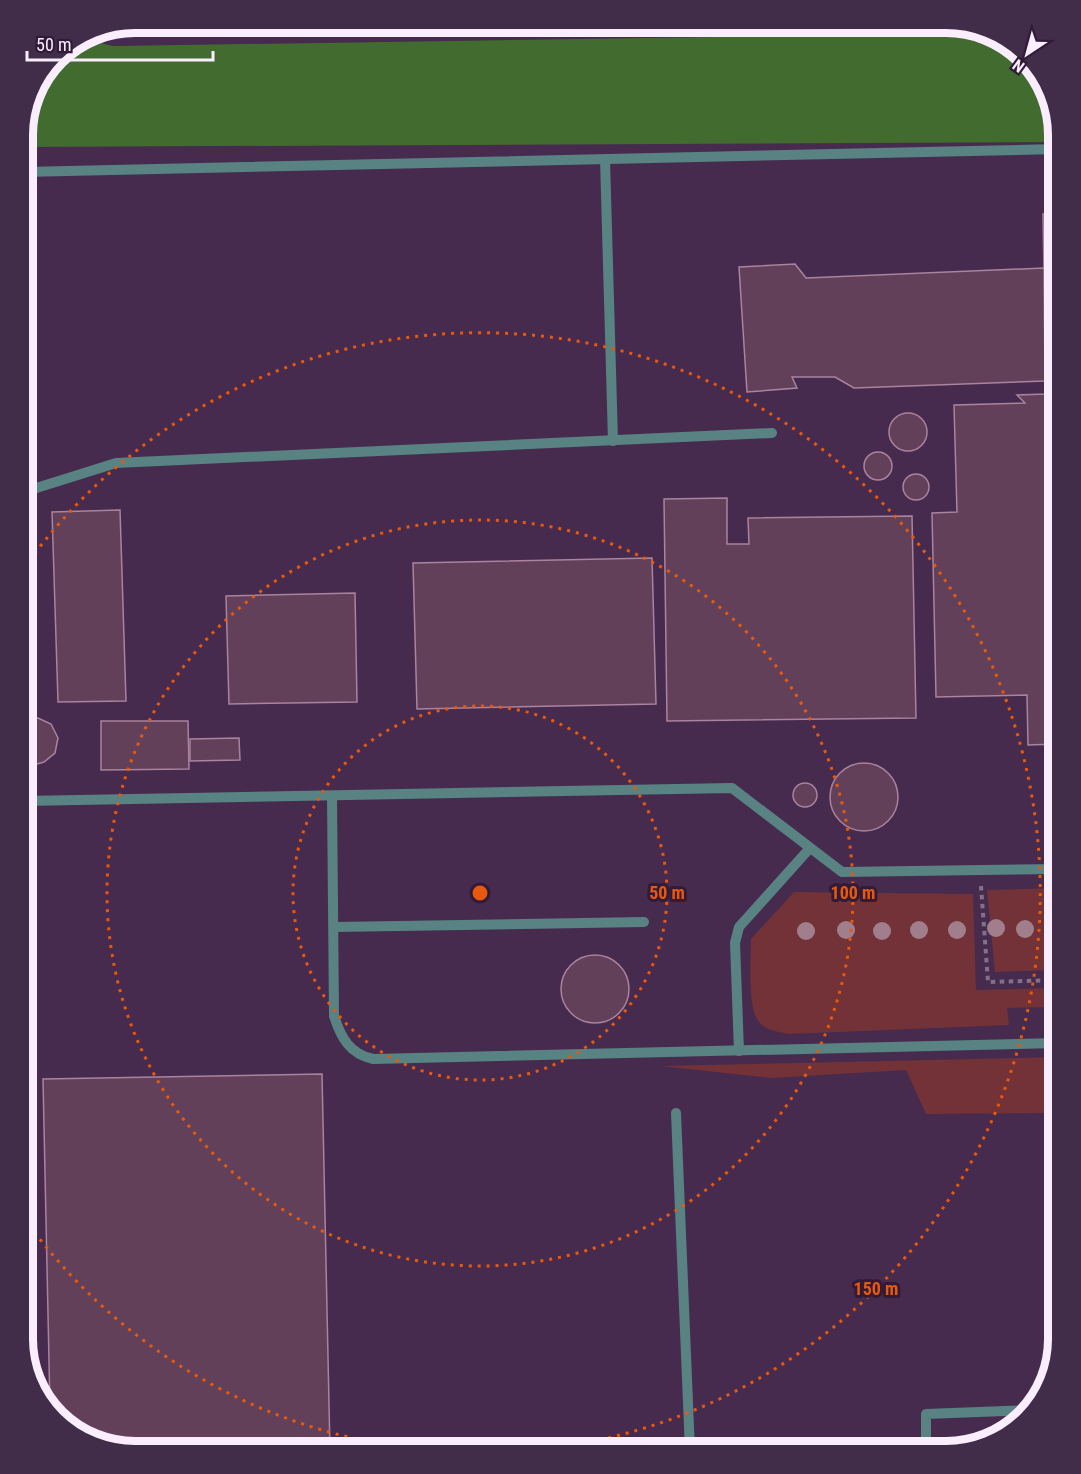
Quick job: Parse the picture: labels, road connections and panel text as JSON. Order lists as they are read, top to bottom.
{
  "scale_bar": "50 m",
  "north": "bottom left",
  "rings": ["50 m", "100 m", "150 m"]
}
